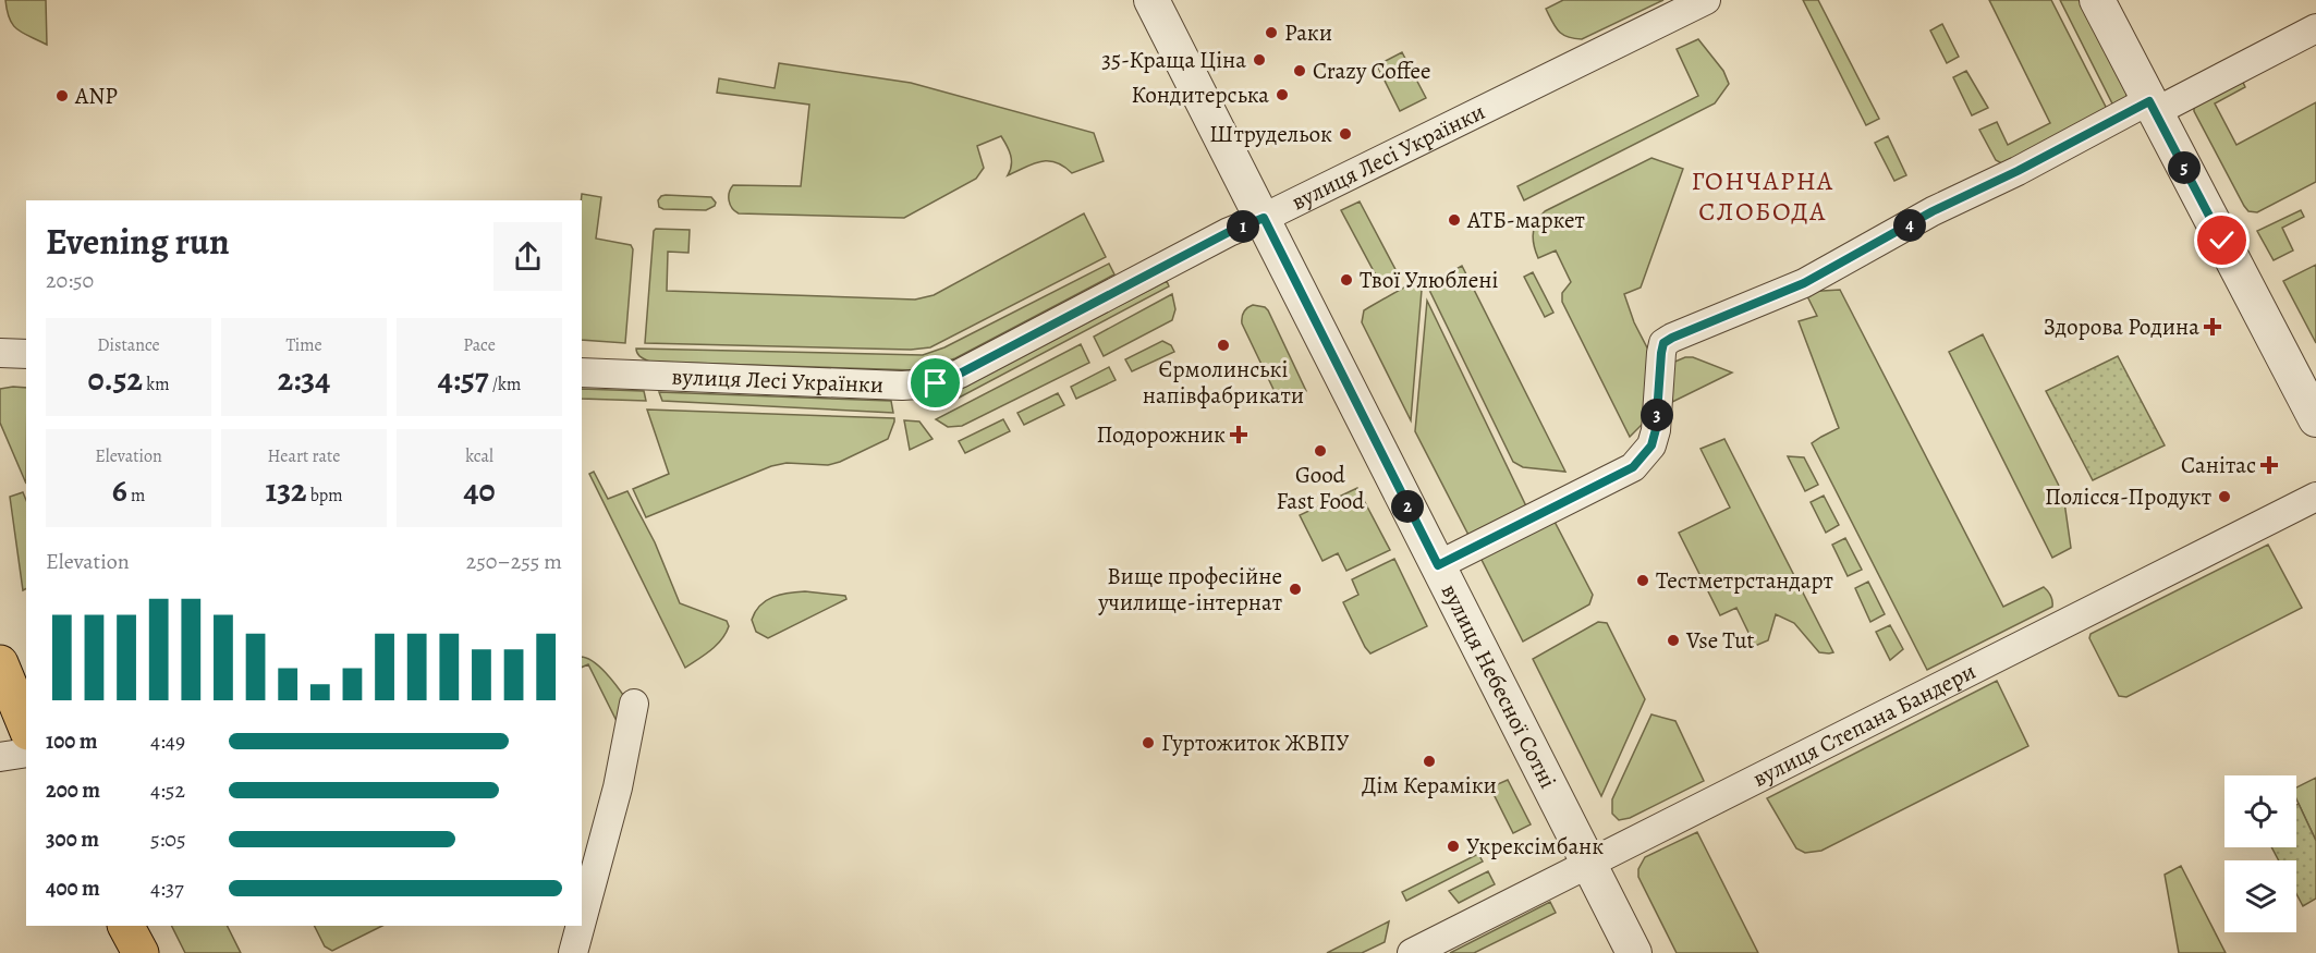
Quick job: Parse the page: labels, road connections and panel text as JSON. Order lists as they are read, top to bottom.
{
  "streets": {
    "street": ["вулиця Лесі Українки", "вулиця Небесної Сотні", "вулиця Степана Бандери"]
  },
  "crossings": [
    ["вулиця Лесі Українки", "вулиця Небесної Сотні"],
    ["вулиця Небесної Сотні", "вулиця Степана Бандери"]
  ],
  "districts": ["ГОНЧАРНА СЛОБОДА"],
  "places": {
    "other": [
      "Раки",
      "35-Краща Ціна",
      "Crazy Coffee",
      "Кондитерська",
      "ANP",
      "Штрудельок",
      "АТБ-маркет",
      "Твої Улюблені",
      "Єрмолинські напівфабрикати",
      "Good Fast Food",
      "Полісся-Продукт",
      "Тестметрстандарт",
      "Вище професійне училище-інтернат",
      "Vse Tut",
      "Гуртожиток ЖВПУ",
      "Дім Кераміки",
      "Укрексімбанк"
    ],
    "health": ["Здорова Родина", "Подорожник", "Санітас"]
  },
  "page": {
    "pins": [
      "5",
      "4",
      "1",
      "3",
      "2"
    ],
    "heading": ["Evening run", "20:50"],
    "stats": [
      ["Distance", "0.52 km"],
      ["Time", "2:34"],
      ["Pace", "4:57 /km"],
      ["Elevation", "6 m"],
      ["Heart rate", "132 bpm"],
      ["kcal", "40"]
    ],
    "chart": ["Elevation", "250–255 m"],
    "list": [
      {
        "name": "100 m",
        "note": "4:49"
      },
      {
        "name": "200 m",
        "note": "4:52"
      },
      {
        "name": "300 m",
        "note": "5:05"
      },
      {
        "name": "400 m",
        "note": "4:37"
      }
    ]
  }
}
